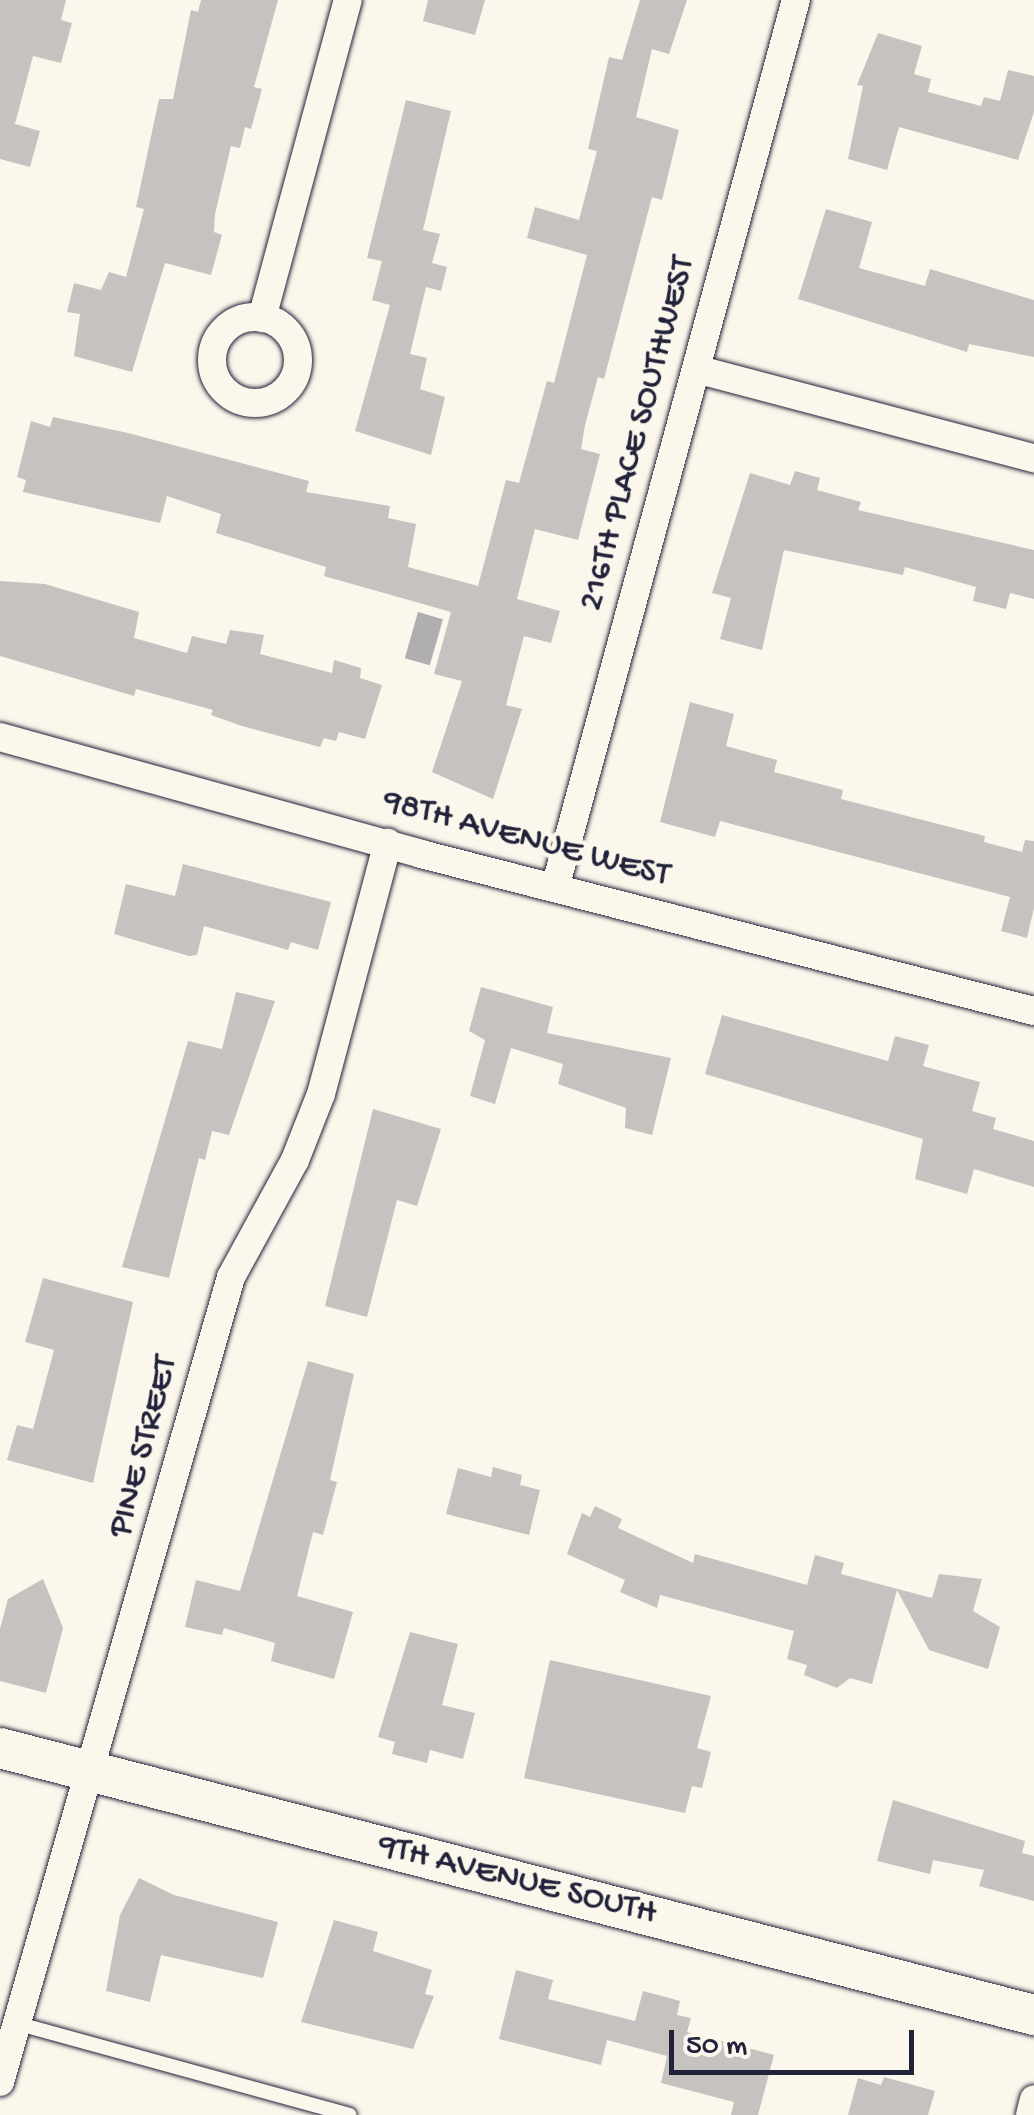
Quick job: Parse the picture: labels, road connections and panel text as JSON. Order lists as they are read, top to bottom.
{
  "streets": {
    "main road": ["9TH AVENUE SOUTH"],
    "street": ["216TH PLACE SOUTHWEST", "98TH AVENUE WEST", "PINE STREET"]
  },
  "crossings": [
    ["216TH PLACE SOUTHWEST", "98TH AVENUE WEST"],
    ["98TH AVENUE WEST", "PINE STREET"],
    ["PINE STREET", "9TH AVENUE SOUTH"]
  ],
  "scale_bar": "50 m"
}
